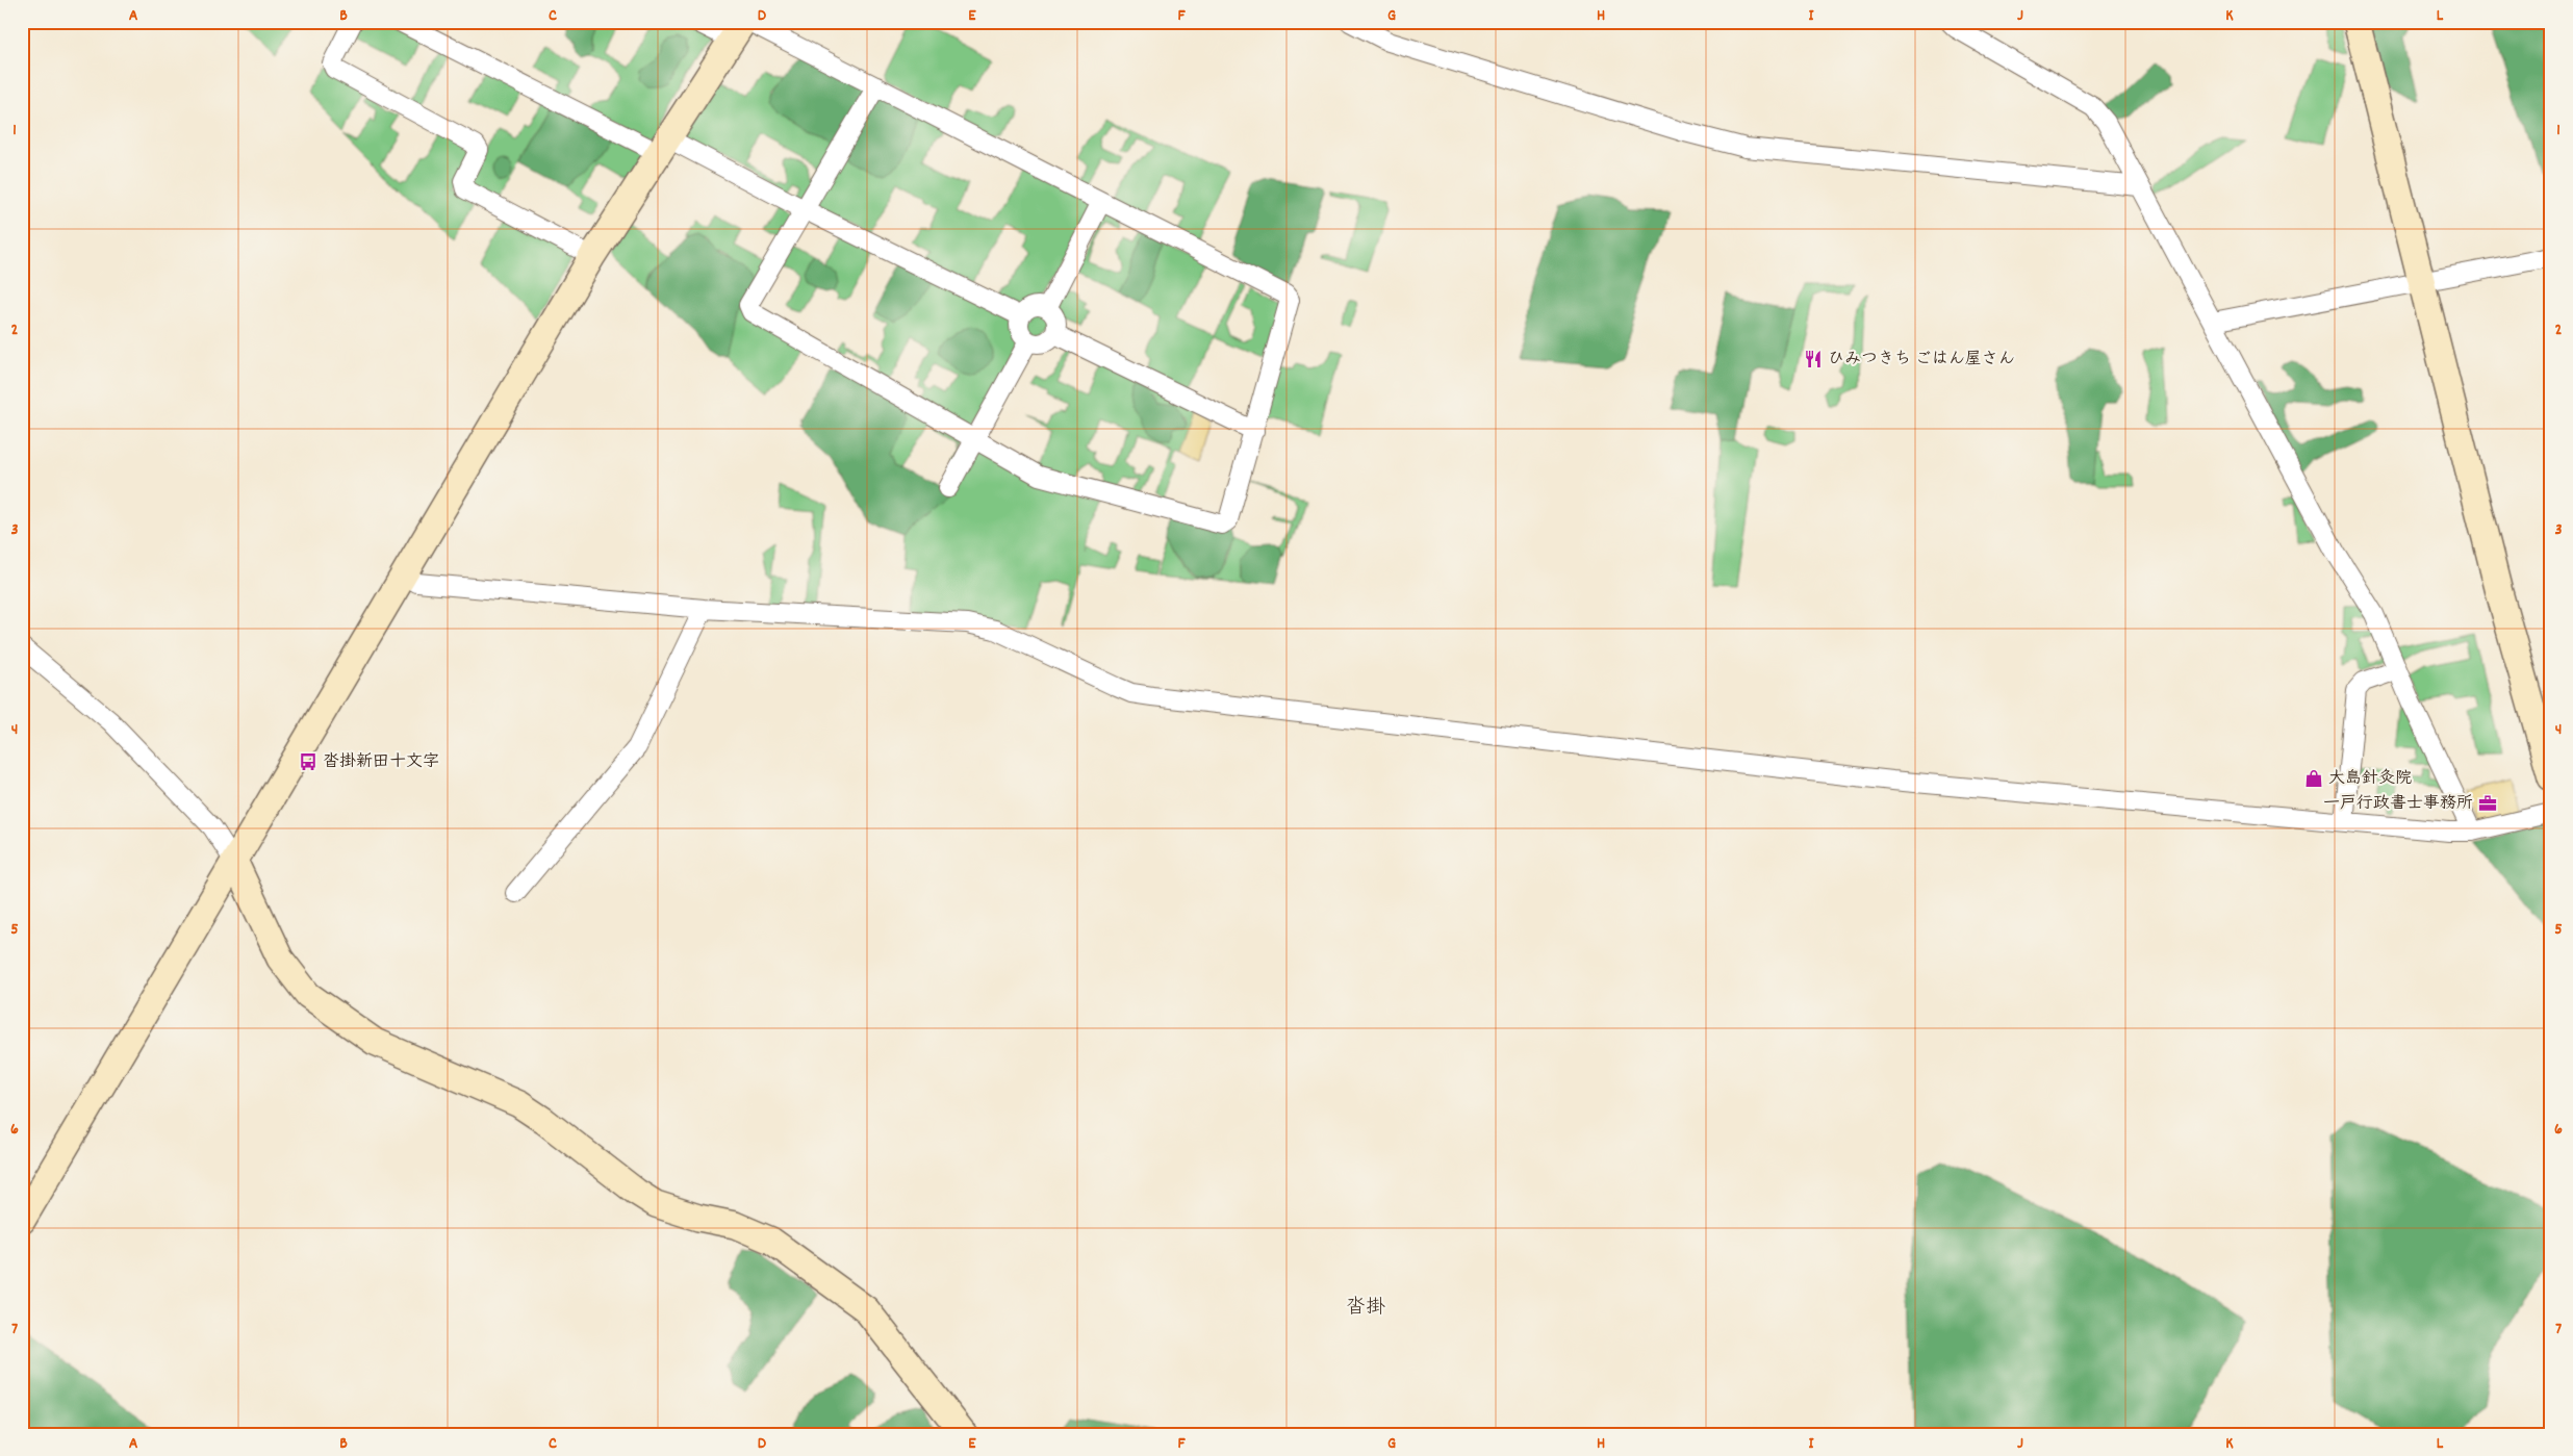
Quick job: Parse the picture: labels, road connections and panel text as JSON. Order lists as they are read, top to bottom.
{
  "districts": ["沓掛"],
  "places": {
    "restaurant": ["ひみつきち ごはん屋さん"],
    "bus stop": ["沓掛新田十文字"],
    "shop": ["大島針灸院"],
    "office": ["一戸行政書士事務所"]
  },
  "grid": {
    "columns": [
      "A",
      "B",
      "C",
      "D",
      "E",
      "F",
      "G",
      "H",
      "I",
      "J",
      "K",
      "L"
    ],
    "rows": [
      "1",
      "2",
      "3",
      "4",
      "5",
      "6",
      "7"
    ]
  }
}
